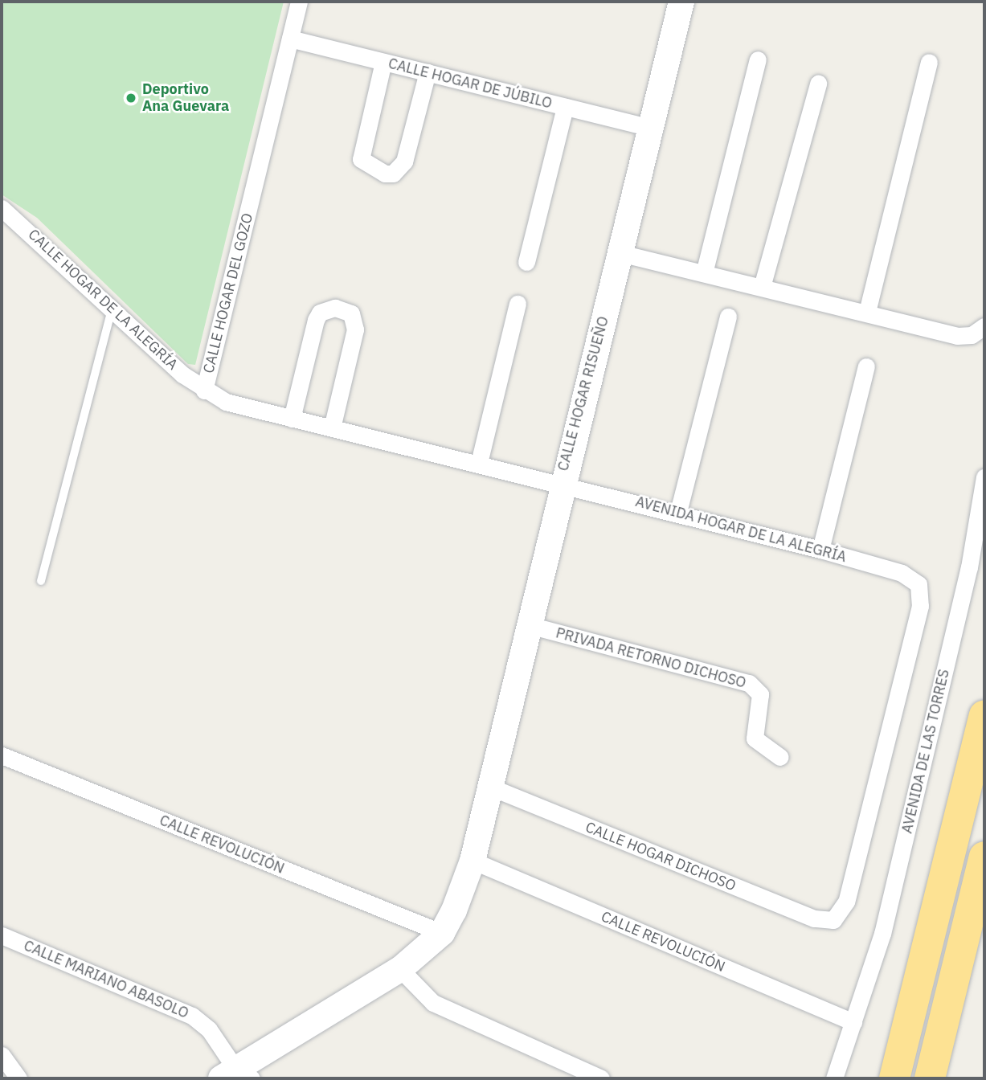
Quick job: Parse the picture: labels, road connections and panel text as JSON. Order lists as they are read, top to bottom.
{
  "streets": {
    "street": [
      "CALLE HOGAR DE JÚBILO",
      "CALLE HOGAR DEL GOZO",
      "CALLE HOGAR DE LA ALEGRÍA",
      "CALLE HOGAR RISUEÑO",
      "AVENIDA HOGAR DE LA ALEGRÍA",
      "PRIVADA RETORNO DICHOSO",
      "AVENIDA DE LAS TORRES",
      "CALLE REVOLUCIÓN",
      "CALLE HOGAR DICHOSO",
      "CALLE MARIANO ABASOLO"
    ]
  },
  "crossings": [
    ["CALLE HOGAR DE JÚBILO", "CALLE HOGAR DEL GOZO"],
    ["CALLE HOGAR DE JÚBILO", "CALLE HOGAR RISUEÑO"],
    ["CALLE HOGAR DEL GOZO", "CALLE HOGAR DE LA ALEGRÍA"],
    ["CALLE HOGAR DEL GOZO", "CALLE HOGAR RISUEÑO"],
    ["CALLE HOGAR DEL GOZO", "AVENIDA HOGAR DE LA ALEGRÍA"],
    ["CALLE HOGAR RISUEÑO", "AVENIDA HOGAR DE LA ALEGRÍA"],
    ["CALLE HOGAR RISUEÑO", "PRIVADA RETORNO DICHOSO"],
    ["CALLE HOGAR RISUEÑO", "CALLE REVOLUCIÓN"],
    ["CALLE HOGAR RISUEÑO", "CALLE HOGAR DICHOSO"],
    ["AVENIDA HOGAR DE LA ALEGRÍA", "CALLE HOGAR DICHOSO"],
    ["AVENIDA DE LAS TORRES", "CALLE REVOLUCIÓN"]
  ],
  "places": ["Deportivo Ana Guevara"]
}
